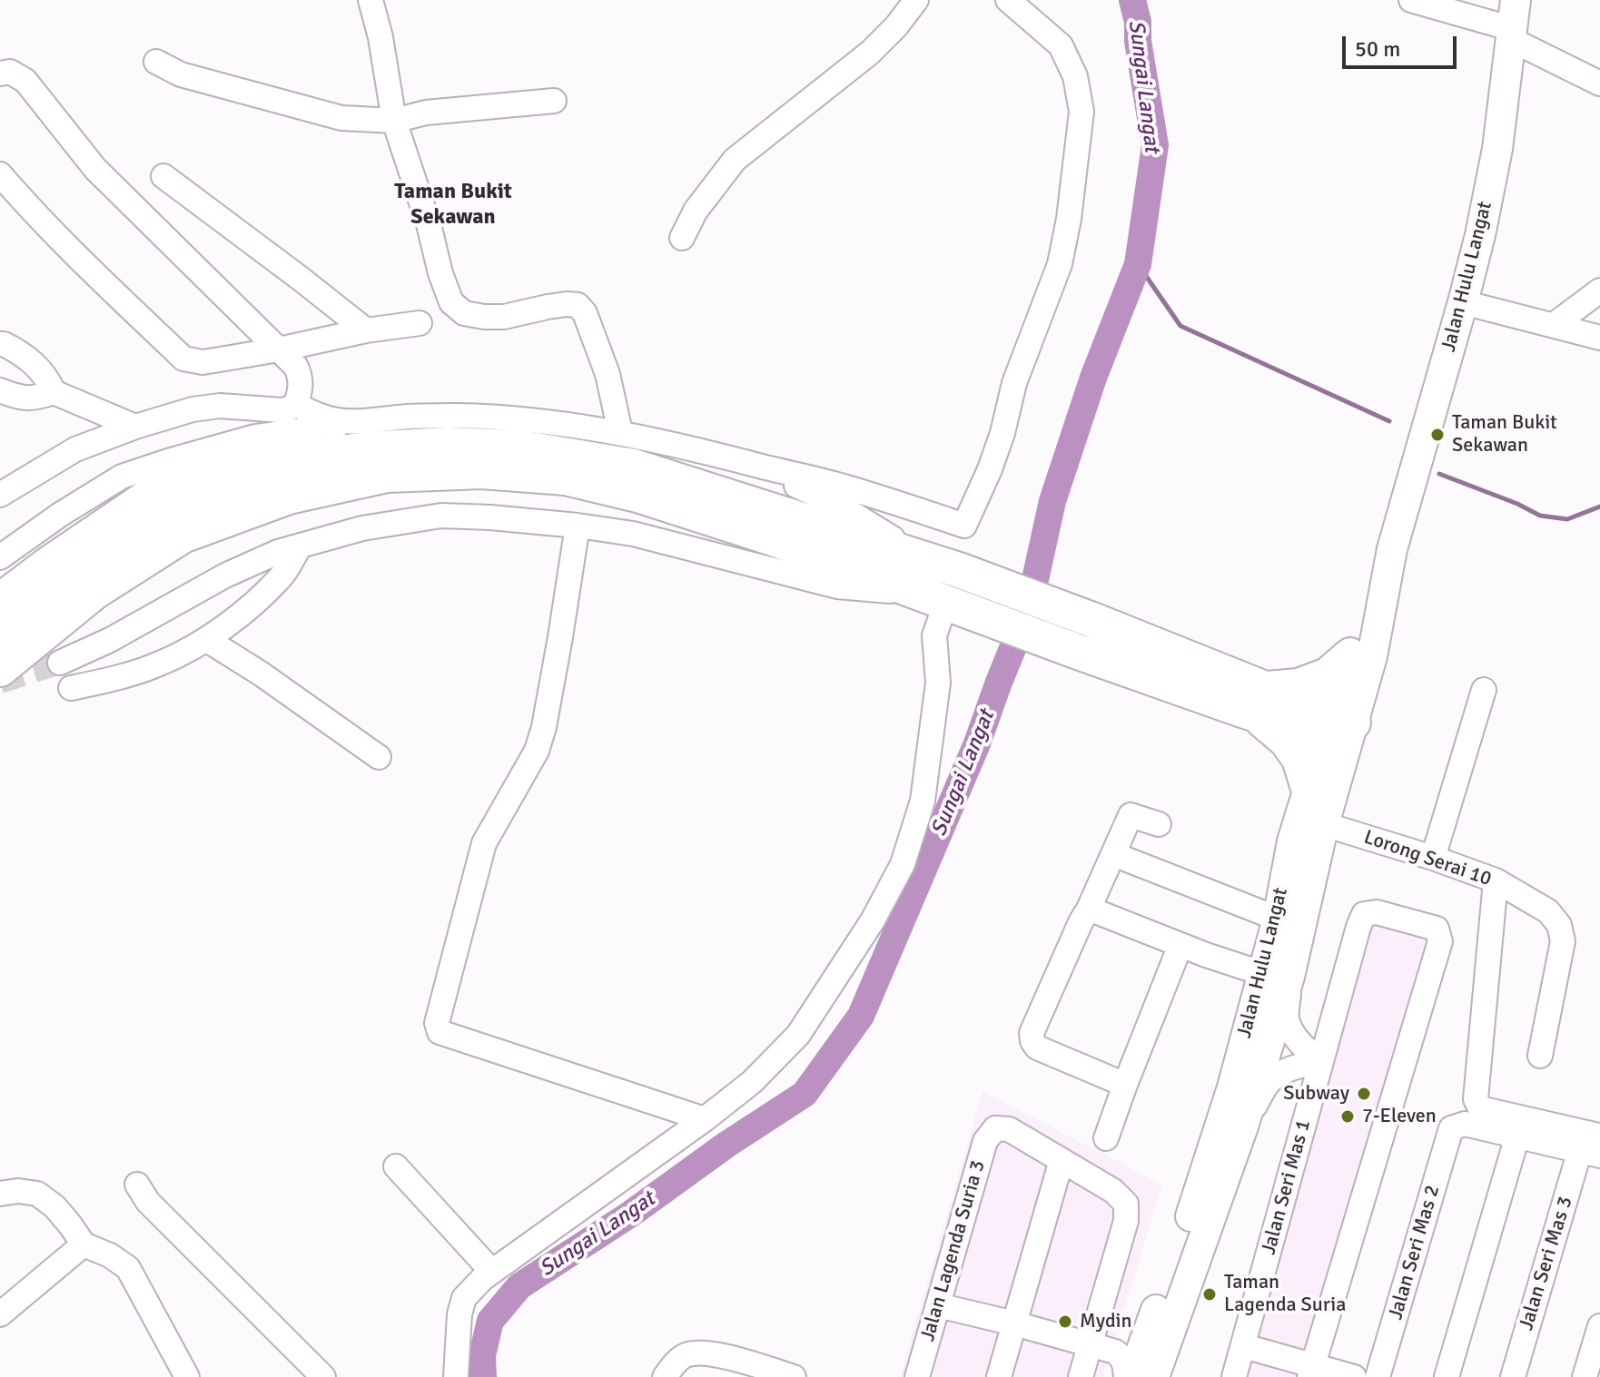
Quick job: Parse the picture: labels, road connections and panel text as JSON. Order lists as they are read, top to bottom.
{
  "streets": {
    "main road": ["Jalan Hulu Langat"],
    "street": [
      "Lorong Serai 10",
      "Jalan Seri Mas 1",
      "Jalan Lagenda Suria 3",
      "Jalan Seri Mas 2",
      "Jalan Seri Mas 3"
    ]
  },
  "crossings": [
    ["Jalan Hulu Langat", "Lorong Serai 10"],
    ["Jalan Seri Mas 2", "Jalan Seri Mas 3"]
  ],
  "districts": ["Taman Bukit Sekawan"],
  "water": ["Sungai Langat"],
  "places": [
    "Taman Bukit Sekawan",
    "Subway",
    "7-Eleven",
    "Taman Lagenda Suria",
    "Mydin"
  ],
  "scale_bar": "50 m"
}
